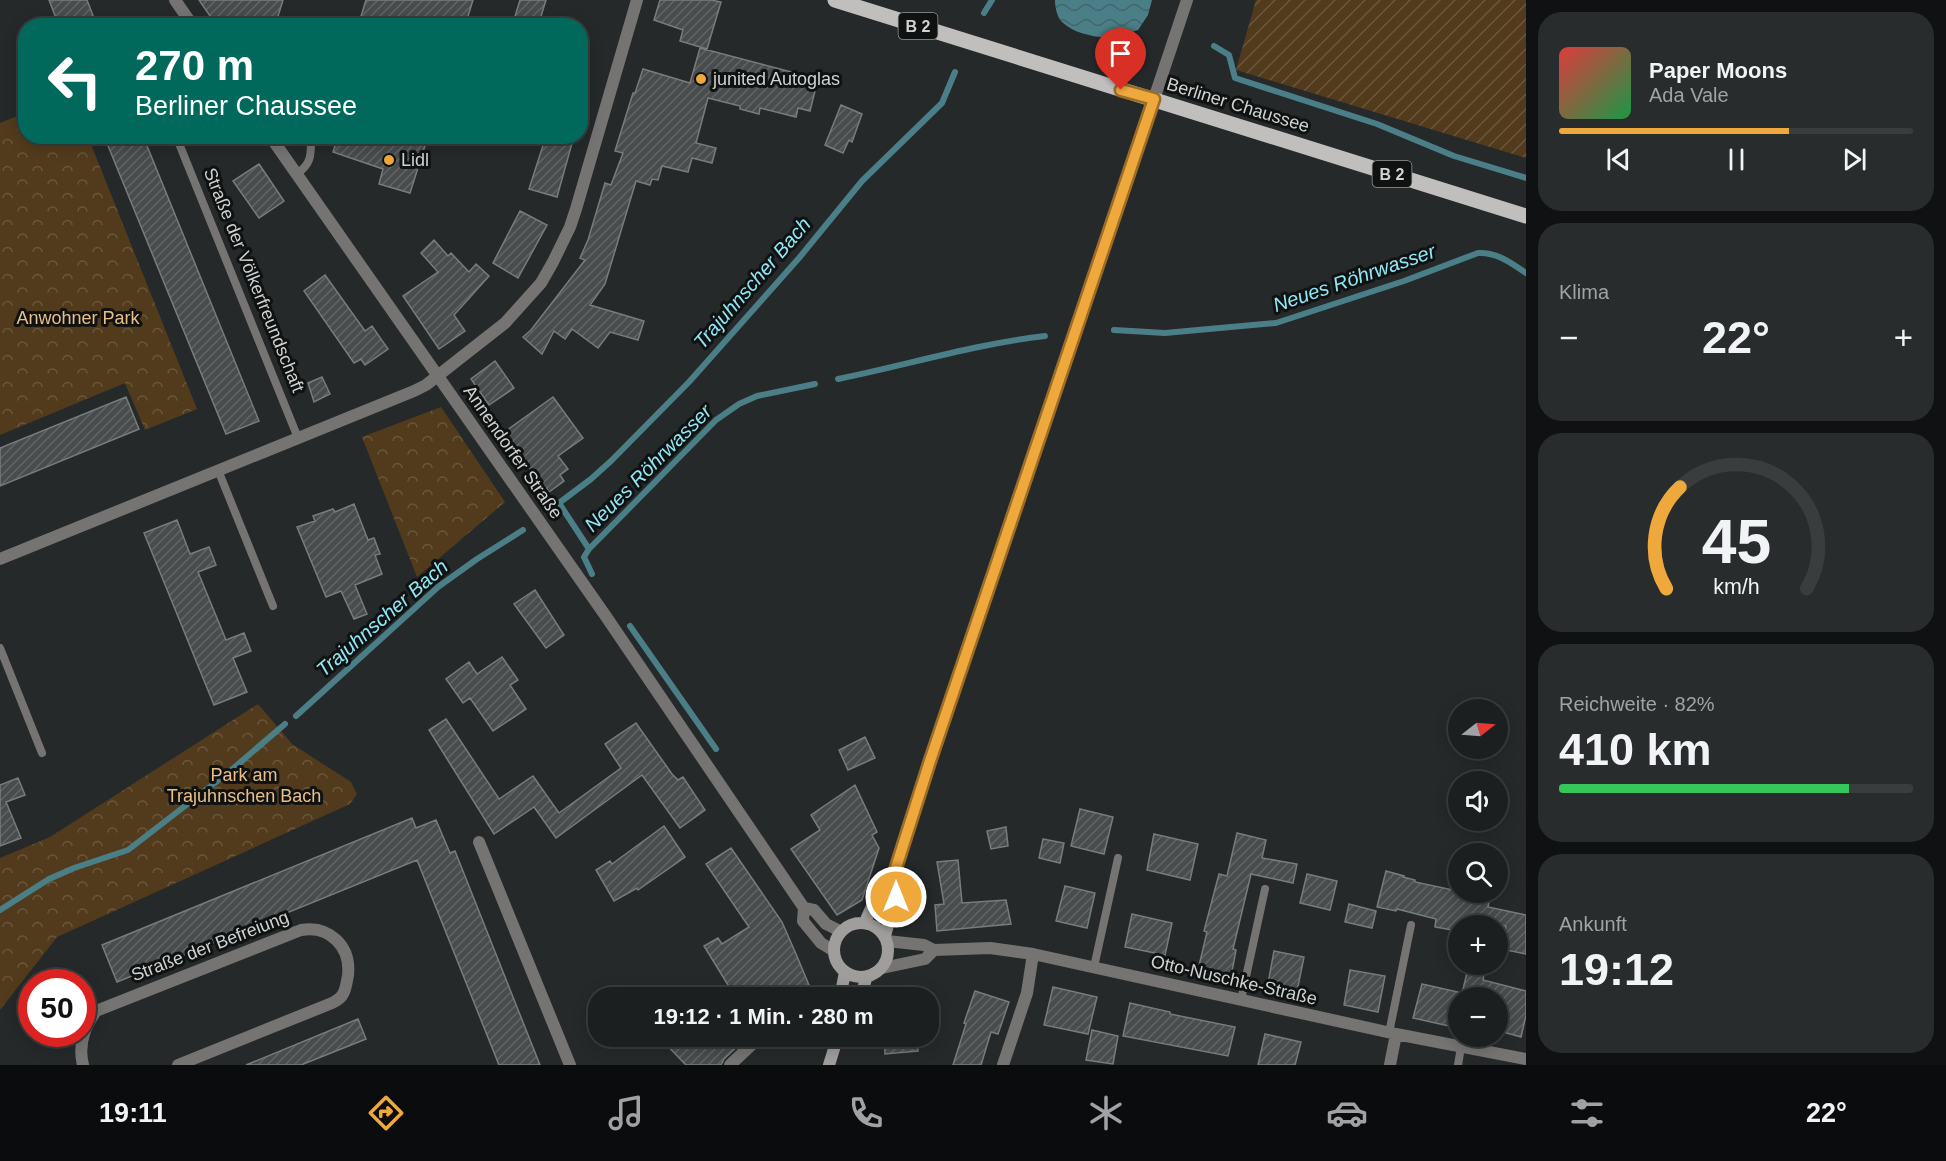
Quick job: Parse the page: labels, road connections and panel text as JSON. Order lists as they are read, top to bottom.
{
  "streets": {
    "main road": ["B 2", "Berliner Chaussee"],
    "street": ["Annendorfer Straße", "Straße der Befreiung", "Otto-Nuschke-Straße"],
    "lane": ["Straße der Völkerfreundschaft"]
  },
  "water": ["Neues Röhrwasser", "Trajuhnscher Bach"],
  "parks": ["Anwohner Park", "Park am Trajuhnschen Bach"],
  "places": ["junited Autoglas", "Lidl"],
  "north": "right",
  "page": {
    "turn": ["270 m", "Berliner Chaussee"],
    "song": ["Paper Moons", "Ada Vale"],
    "tile": [
      "Klima",
      ["Reichweite · 82%", "410 km"],
      ["Ankunft", "19:12"]
    ],
    "heat": ["−", "22°", "+"],
    "map_buttons": ["+", "−"],
    "limit": "50",
    "trip": "19:12 · 1 Min. · 280 m",
    "tabs": ["19:11", "22°"],
    "gauge": ["45", "km/h"]
  }
}
